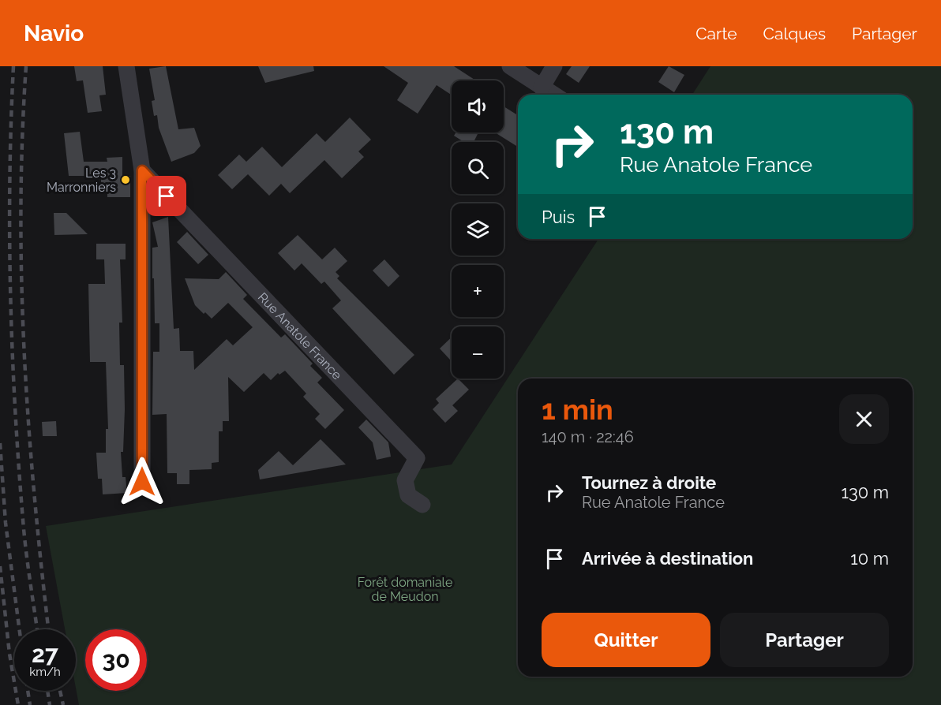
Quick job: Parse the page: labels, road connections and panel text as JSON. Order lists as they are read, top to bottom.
{
  "streets": {
    "street": ["Rue Anatole France"]
  },
  "parks": ["Forêt domaniale de Meudon"],
  "places": ["Les 3 Marronniers"],
  "page": {
    "header": "Navio",
    "nav": ["Carte", "Calques", "Partager"],
    "map_buttons": ["+", "−"],
    "turn": ["130 m", "Rue Anatole France"],
    "then": "Puis",
    "heading": ["1 min", "140 m · 22:46"],
    "list": [
      {
        "name": "Tournez à droite",
        "note": "Rue Anatole France",
        "value": "130 m"
      },
      {
        "name": "Arrivée à destination",
        "value": "10 m"
      }
    ],
    "buttons": ["Quitter", "Partager"],
    "speed": "27 km/h",
    "limit": "30"
  }
}
